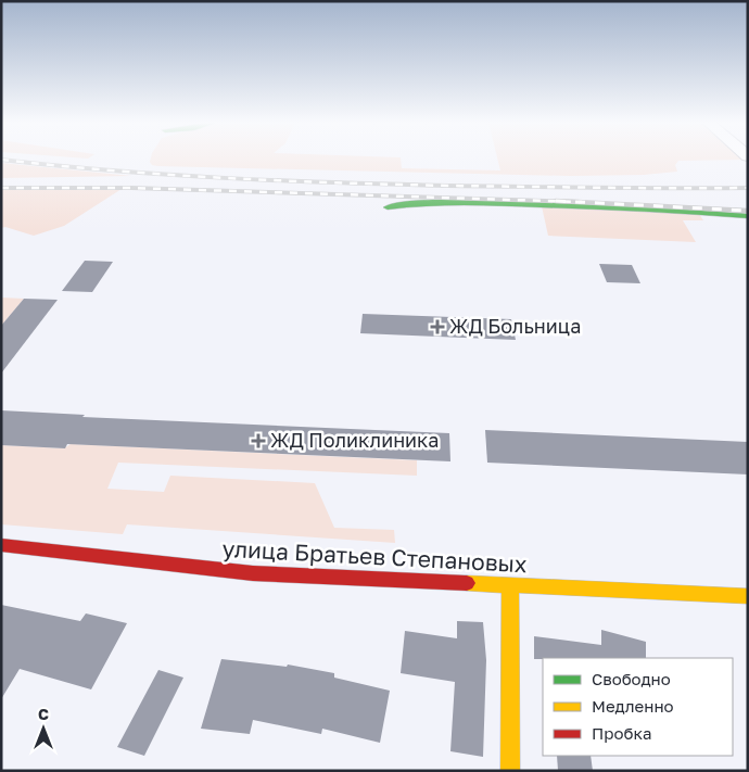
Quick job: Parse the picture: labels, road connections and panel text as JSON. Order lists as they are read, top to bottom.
{
  "streets": {
    "street": ["улица Братьев Степановых"]
  },
  "places": {
    "health": ["ЖД Больница", "ЖД Поликлиника"]
  },
  "legend": ["Свободно", "Медленно", "Пробка"],
  "north": "top"
}
